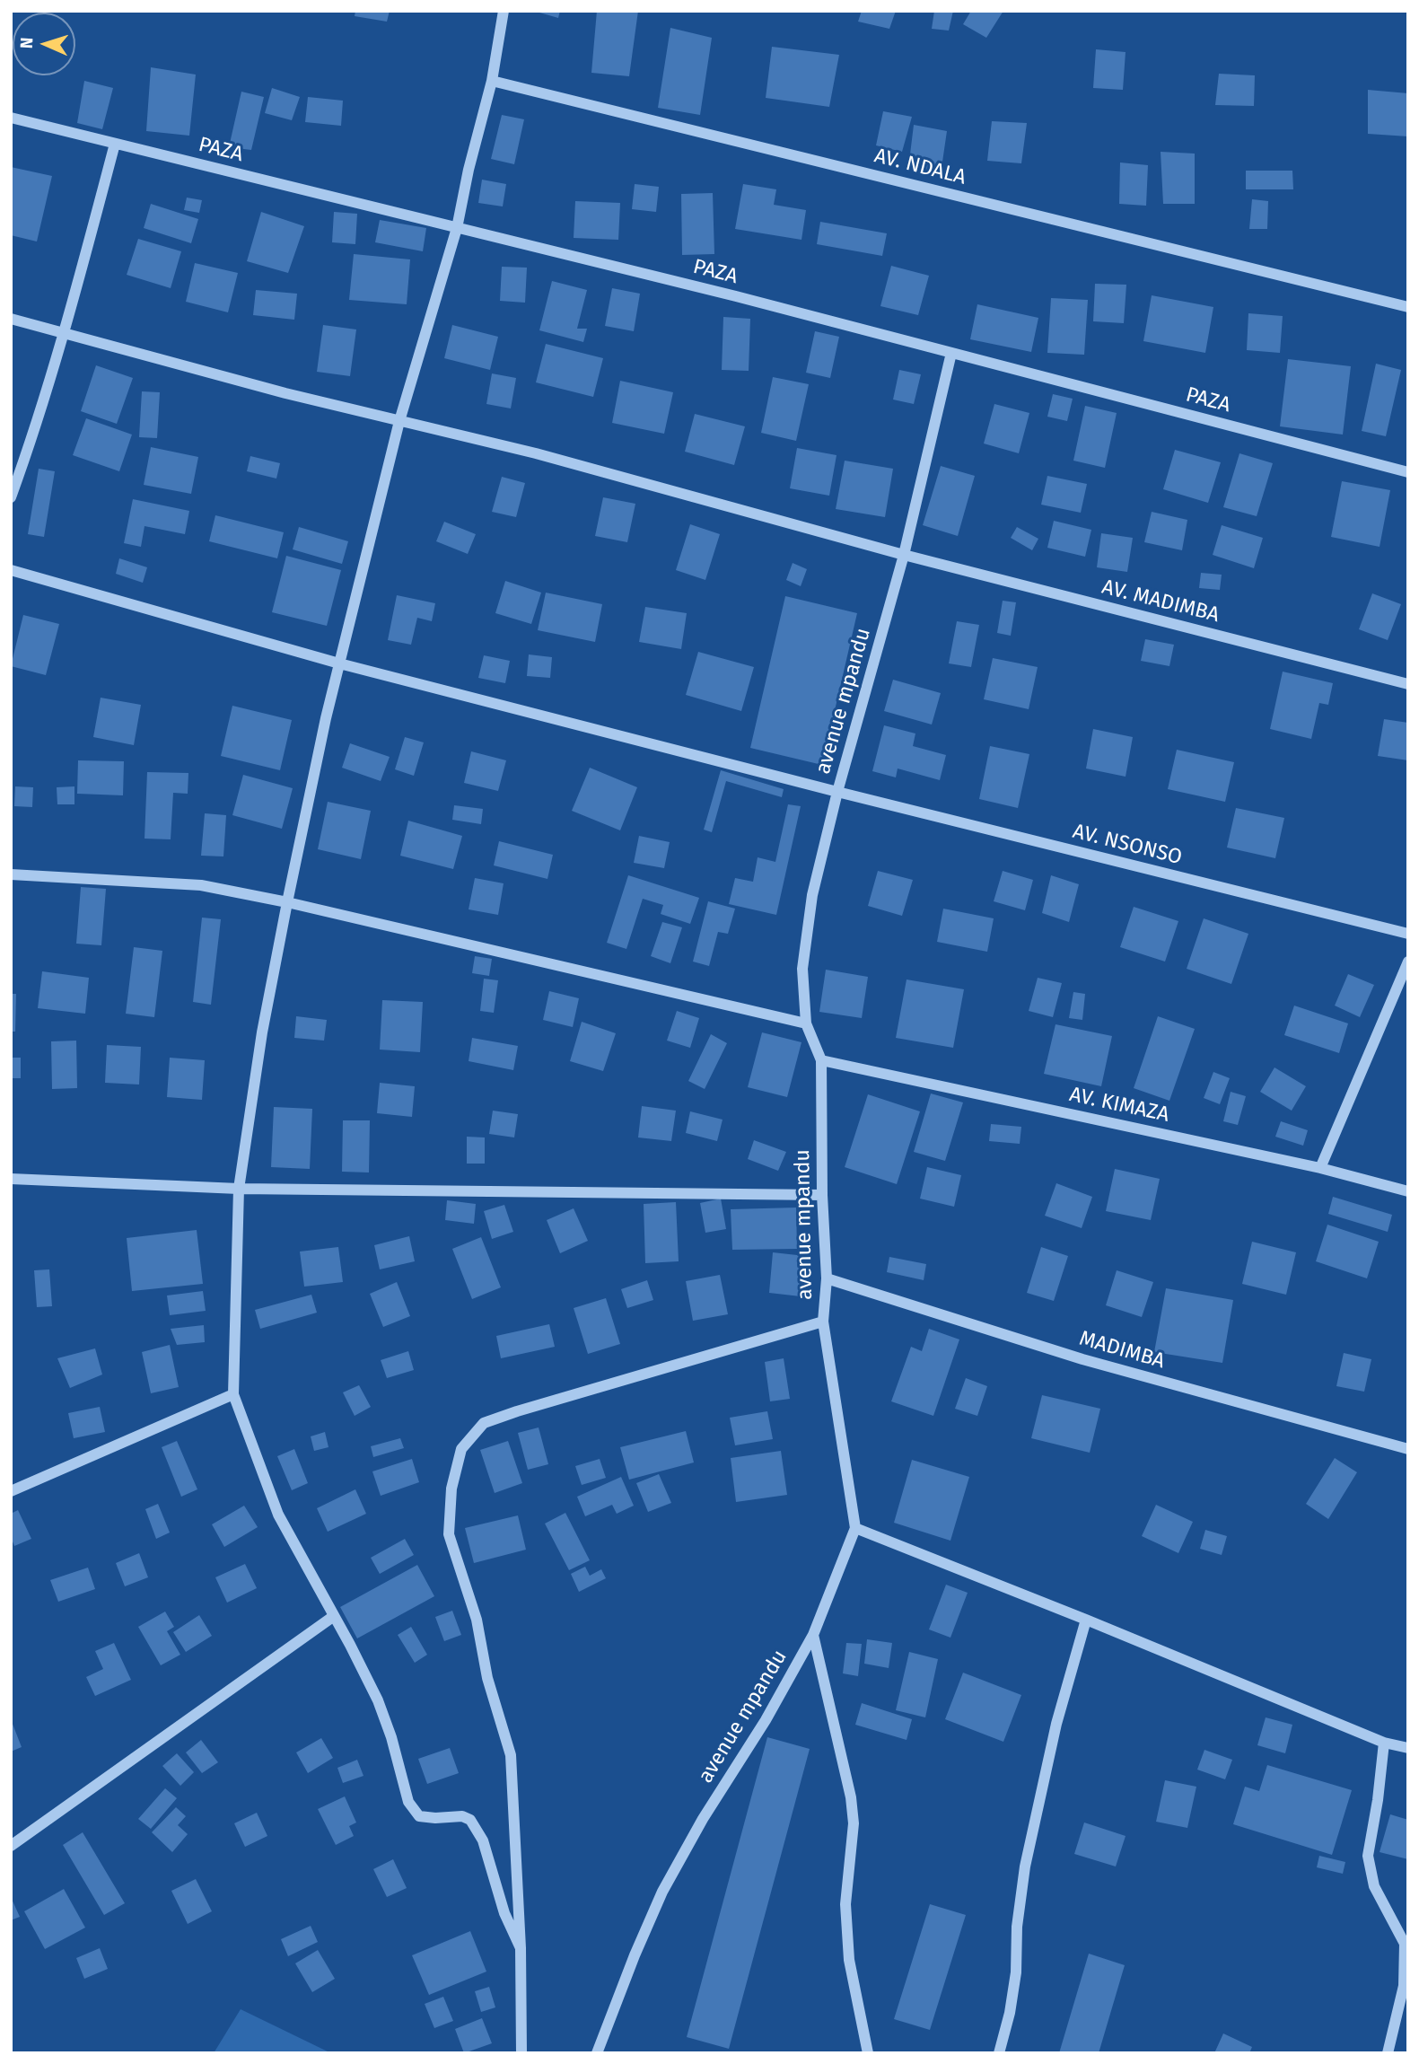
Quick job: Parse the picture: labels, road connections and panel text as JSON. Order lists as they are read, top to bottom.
{
  "streets": {
    "street": [
      "PAZA",
      "AV. NDALA",
      "AV. MADIMBA",
      "avenue mpandu",
      "AV. NSONSO",
      "AV. KIMAZA",
      "MADIMBA"
    ]
  },
  "crossings": [
    ["PAZA", "avenue mpandu"],
    ["AV. MADIMBA", "avenue mpandu"],
    ["avenue mpandu", "AV. NSONSO"],
    ["avenue mpandu", "AV. KIMAZA"],
    ["avenue mpandu", "MADIMBA"]
  ],
  "north": "left"
}
